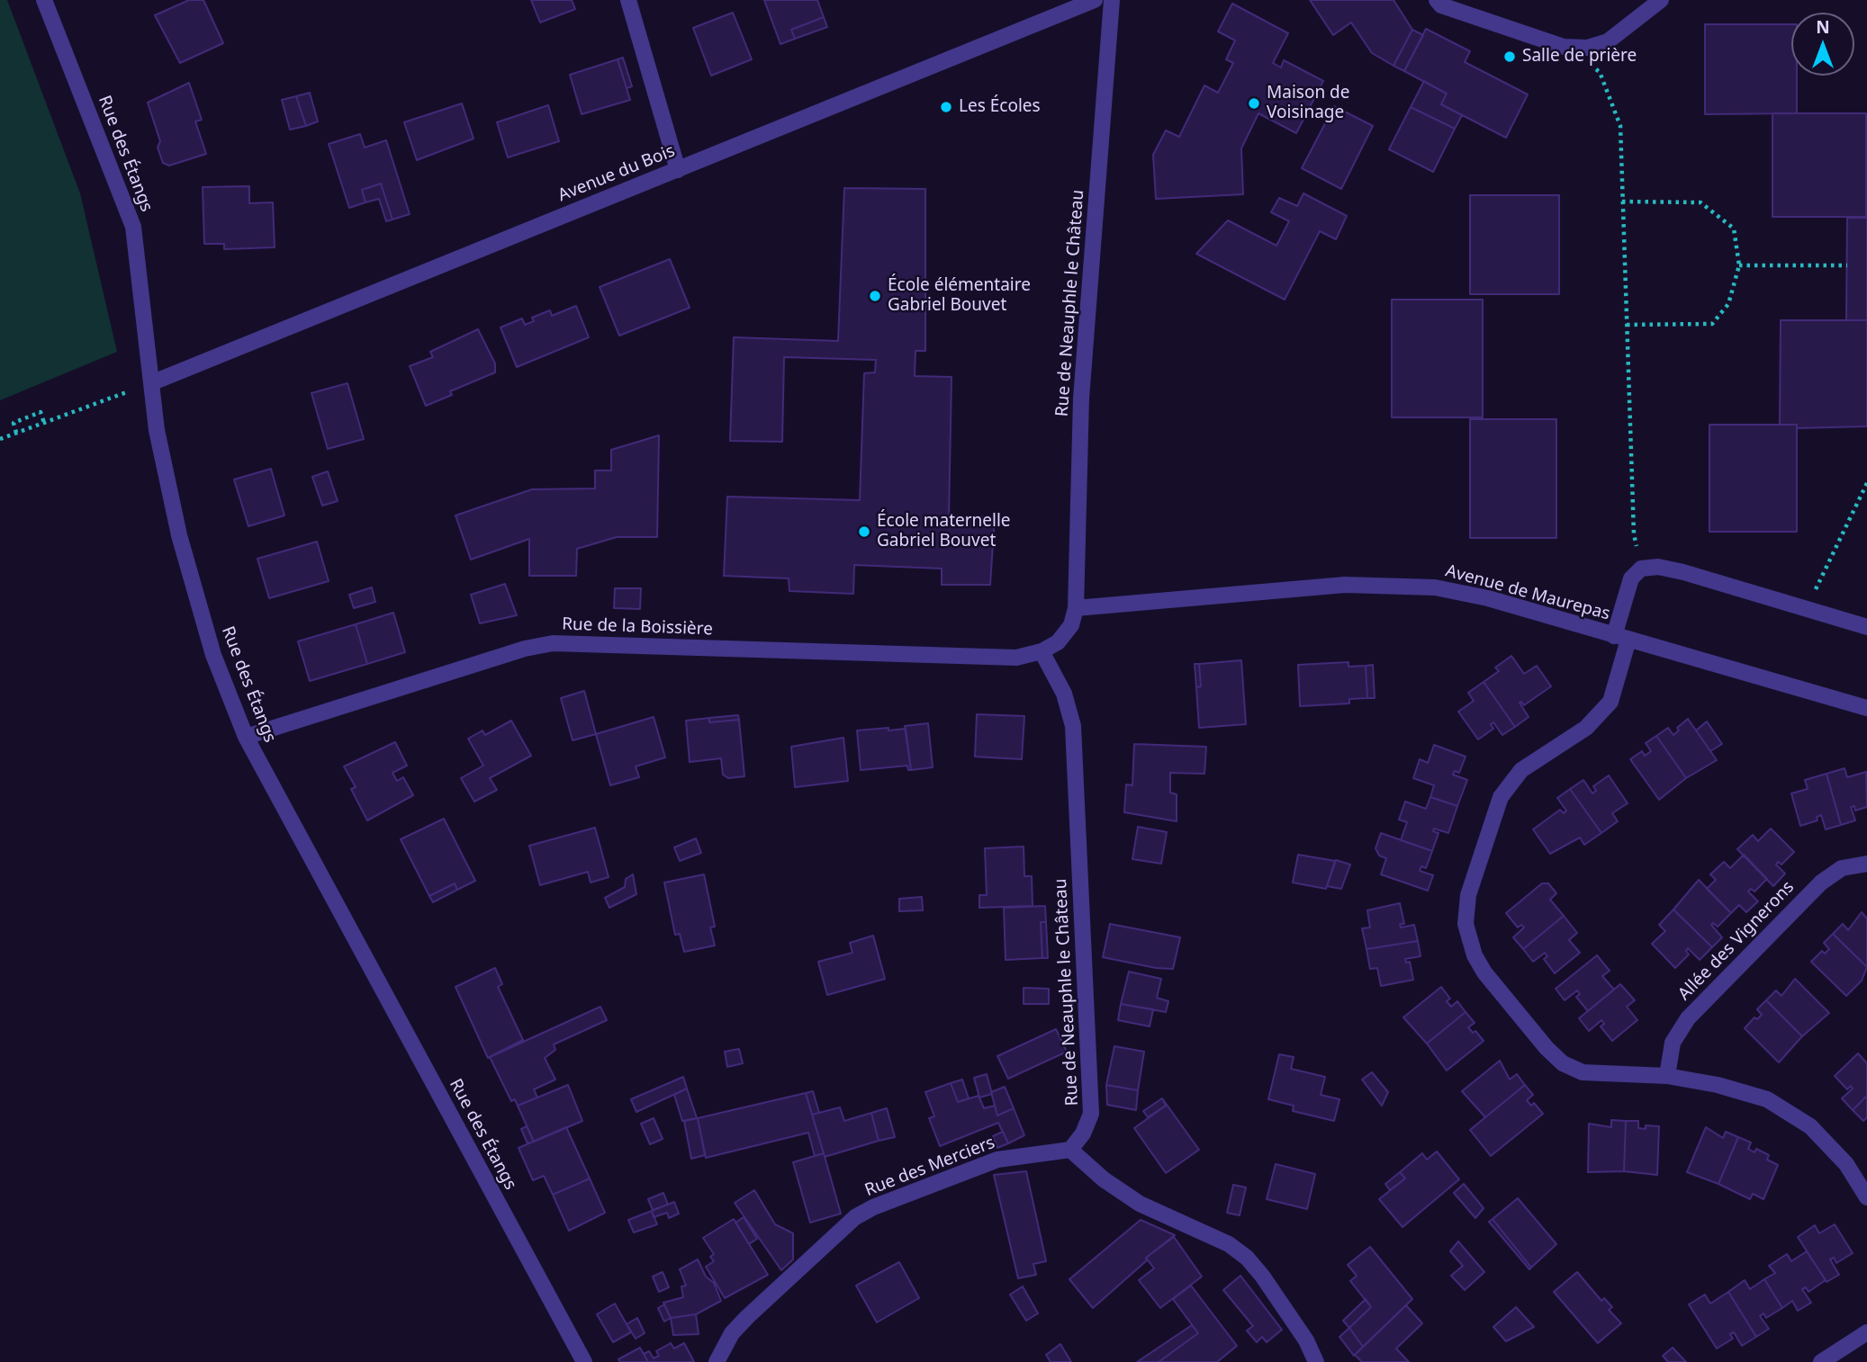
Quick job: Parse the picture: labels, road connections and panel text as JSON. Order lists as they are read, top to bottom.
{
  "streets": {
    "street": [
      "Rue des Étangs",
      "Avenue du Bois",
      "Rue de Neauphle le Château",
      "Avenue de Maurepas",
      "Rue de la Boissière",
      "Allée des Vignerons",
      "Rue des Merciers"
    ]
  },
  "crossings": [
    ["Rue des Étangs", "Avenue du Bois"],
    ["Rue des Étangs", "Rue de la Boissière"],
    ["Rue de Neauphle le Château", "Avenue de Maurepas"],
    ["Rue de Neauphle le Château", "Rue de la Boissière"],
    ["Rue de Neauphle le Château", "Rue des Merciers"]
  ],
  "places": [
    "Salle de prière",
    "Maison de Voisinage",
    "Les Écoles",
    "École élémentaire Gabriel Bouvet",
    "École maternelle Gabriel Bouvet"
  ],
  "north": "top"
}
